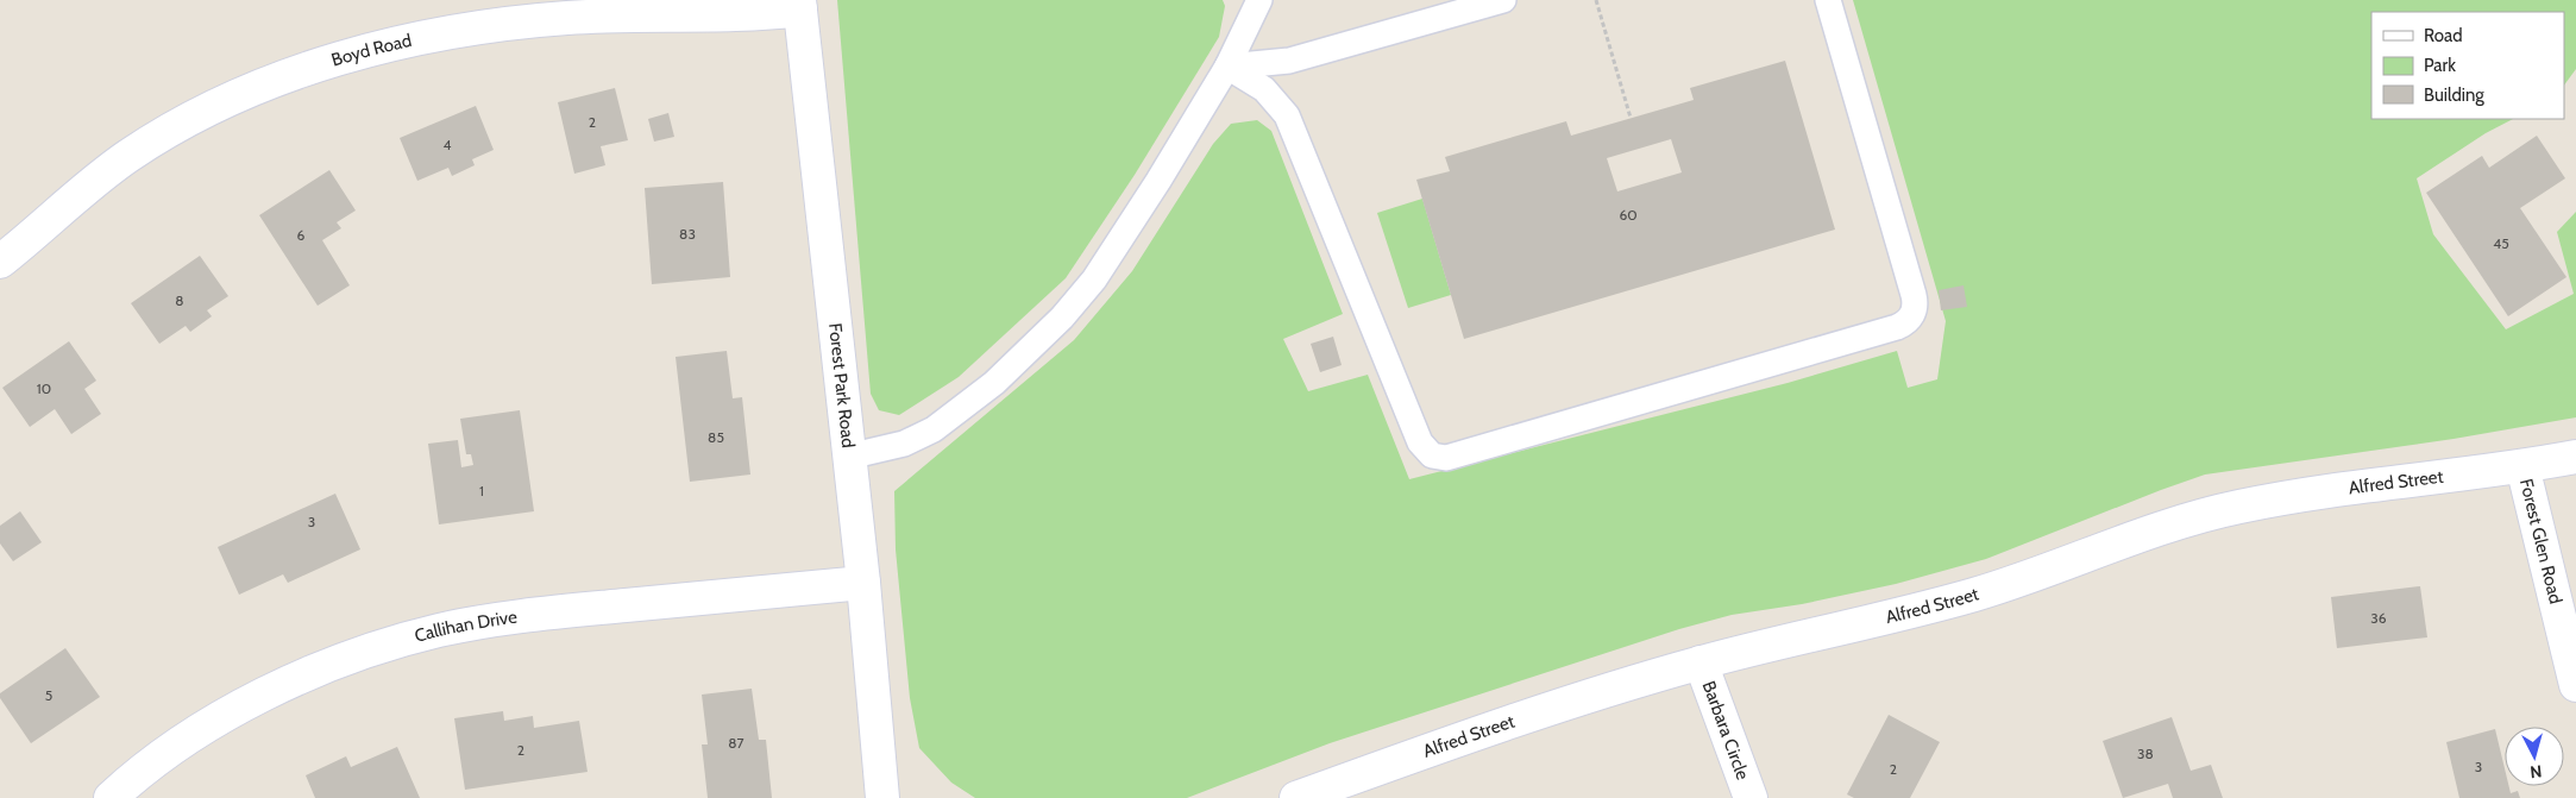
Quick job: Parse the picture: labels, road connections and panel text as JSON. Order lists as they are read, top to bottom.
{
  "streets": {
    "street": [
      "Boyd Road",
      "Forest Park Road",
      "Alfred Street",
      "Forest Glen Road",
      "Callihan Drive",
      "Barbara Circle"
    ]
  },
  "crossings": [
    ["Boyd Road", "Forest Park Road"],
    ["Forest Park Road", "Callihan Drive"],
    ["Alfred Street", "Forest Glen Road"],
    ["Alfred Street", "Barbara Circle"]
  ],
  "house_numbers": [
    "2",
    "4",
    "60",
    "83",
    "6",
    "45",
    "8",
    "10",
    "85",
    "1",
    "3",
    "36",
    "5",
    "87",
    "2",
    "38",
    "3",
    "2"
  ],
  "legend": ["Road", "Park", "Building"],
  "north": "bottom"
}
